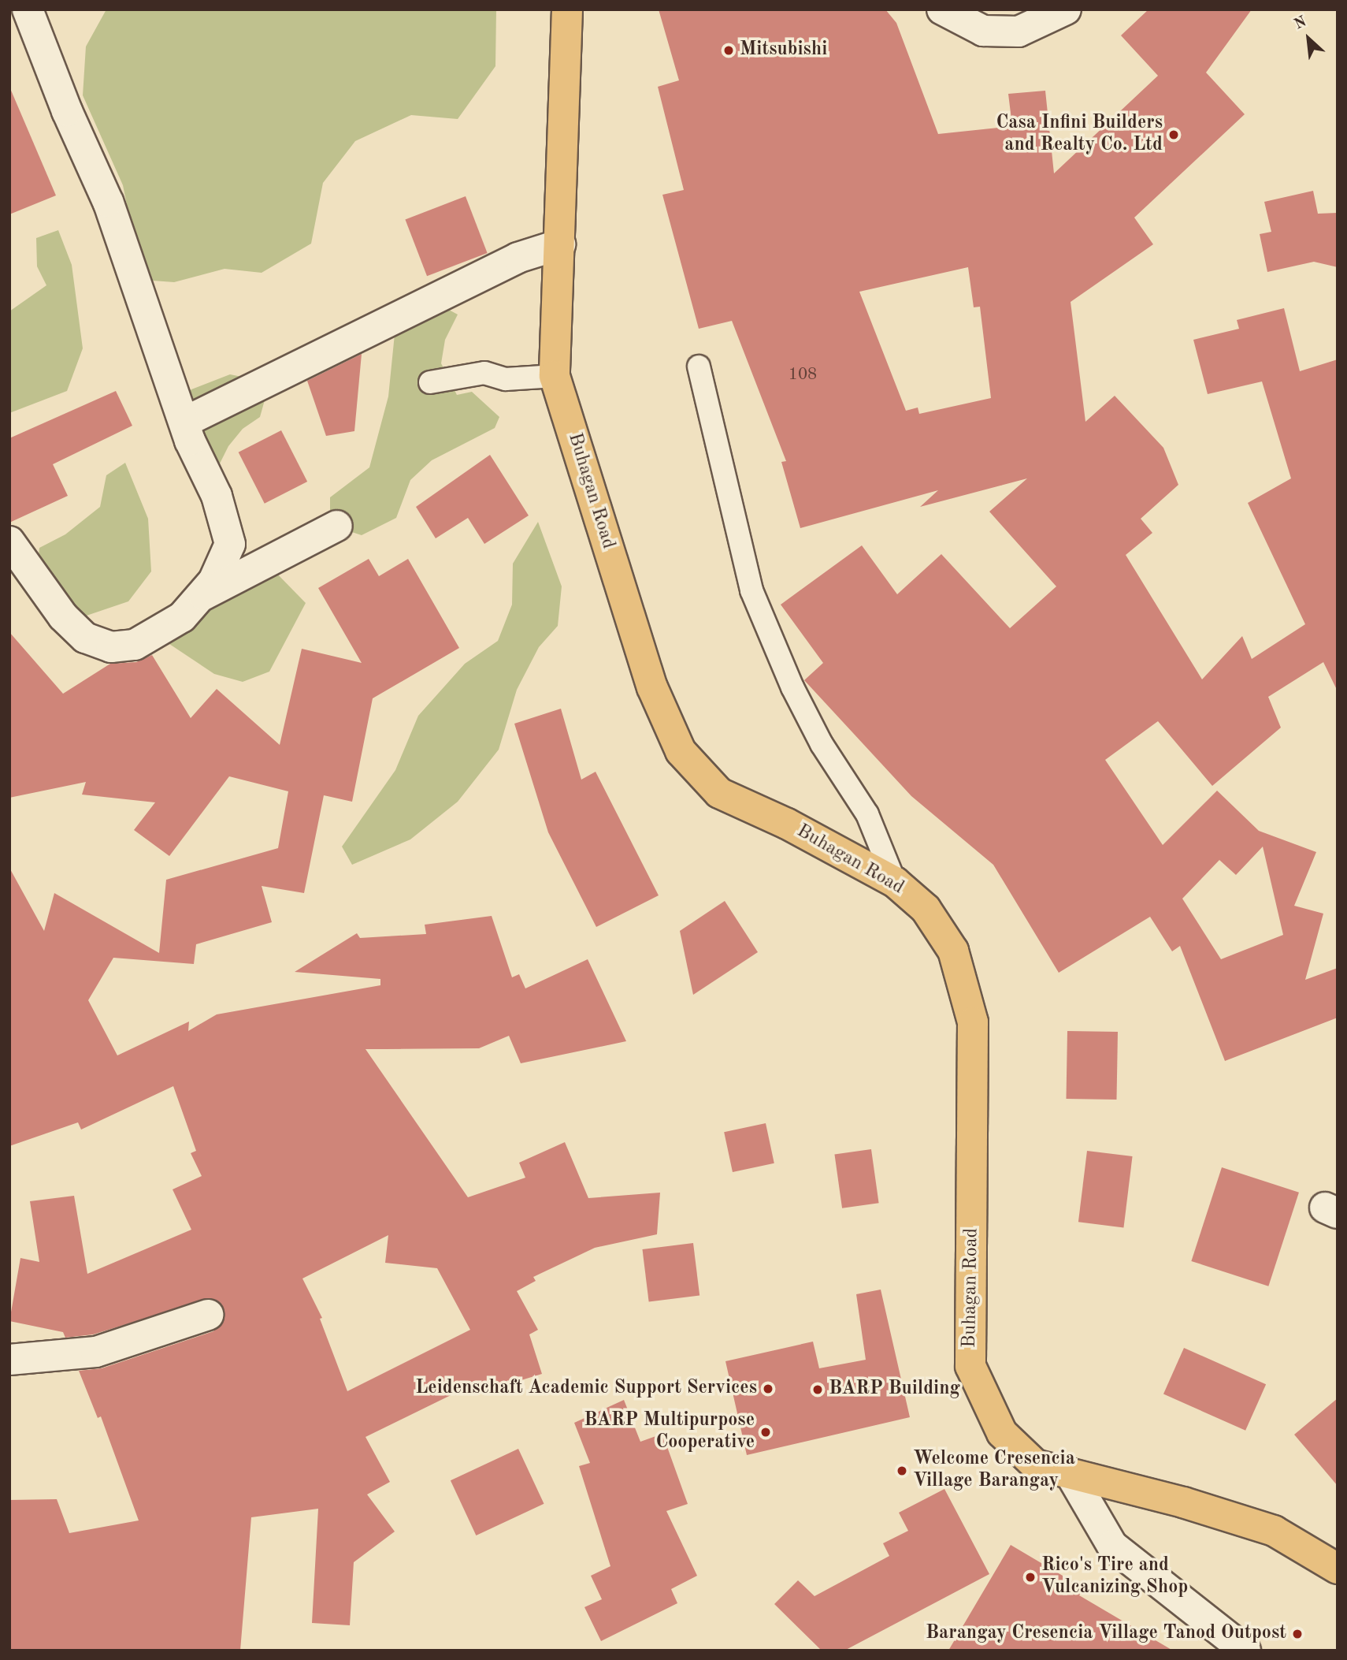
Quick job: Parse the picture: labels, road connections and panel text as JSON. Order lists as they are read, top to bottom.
{
  "streets": {
    "main road": ["Buhagan Road"]
  },
  "places": [
    "Mitsubishi",
    "Casa Infini Builders and Realty Co. Ltd",
    "Leidenschaft Academic Support Services",
    "BARP Building",
    "BARP Multipurpose Cooperative",
    "Welcome Cresencia Village Barangay",
    "Rico's Tire and Vulcanizing Shop",
    "Barangay Cresencia Village Tanod Outpost"
  ],
  "house_numbers": ["108"],
  "north": "top left"
}
